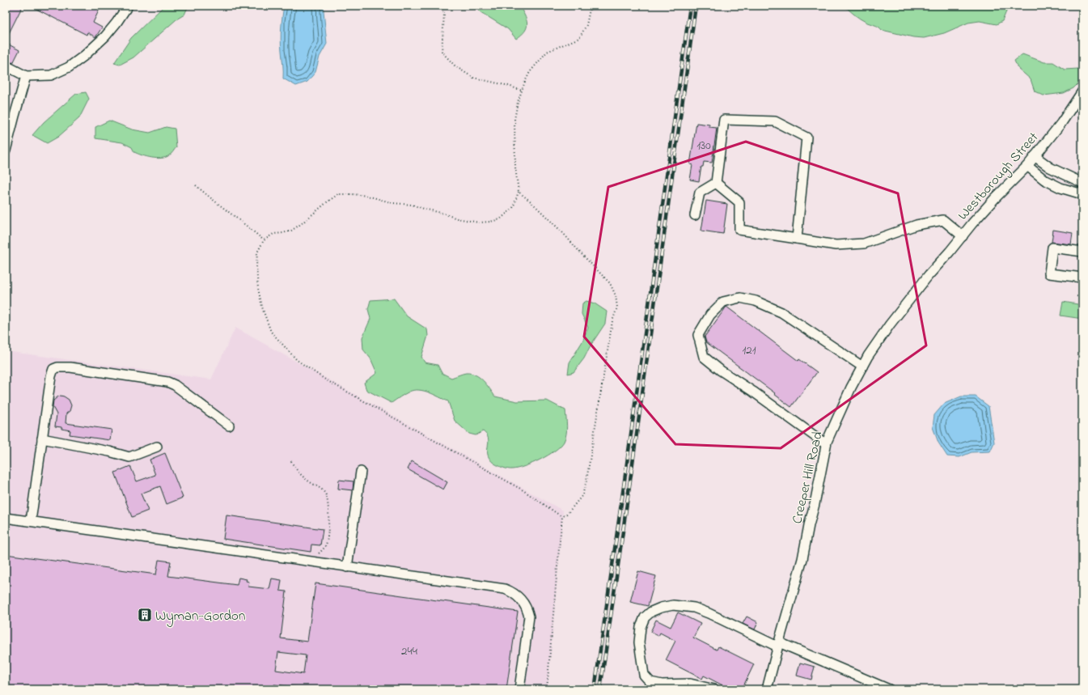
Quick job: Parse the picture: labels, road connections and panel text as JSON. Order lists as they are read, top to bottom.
{
  "streets": {
    "street": ["Westborough Street", "Creeper Hill Road"]
  },
  "crossings": [
    ["Westborough Street", "Creeper Hill Road"]
  ],
  "places": {
    "building": ["Wyman-Gordon"]
  },
  "house_numbers": ["130", "121", "244"]
}
